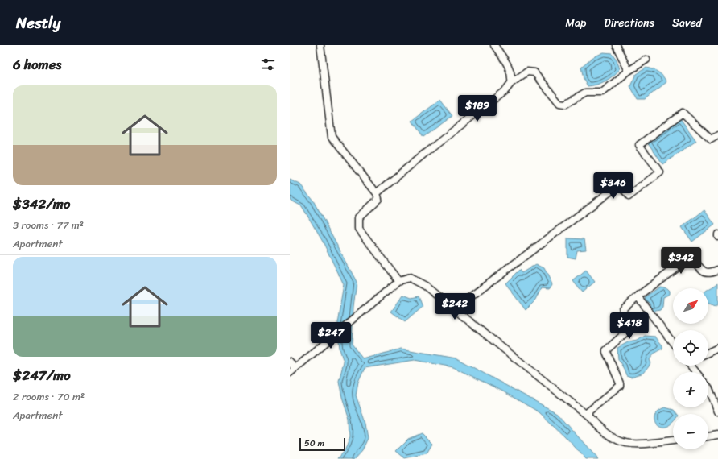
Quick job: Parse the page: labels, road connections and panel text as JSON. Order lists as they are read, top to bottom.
{
  "scale_bar": "50 m",
  "north": "top right",
  "page": {
    "header": "Nestly",
    "nav": ["Map", "Directions", "Saved"],
    "heading": "6 homes",
    "list": [
      {
        "name": "$342/mo",
        "note": "3 rooms · 77 m² · Apartment"
      },
      {
        "name": "$247/mo",
        "note": "2 rooms · 70 m² · Apartment"
      }
    ],
    "price": [
      "$189",
      "$346",
      "$342",
      "$242",
      "$418",
      "$247"
    ],
    "map_buttons": ["+", "−"],
    "scale": "50 m"
  }
}
